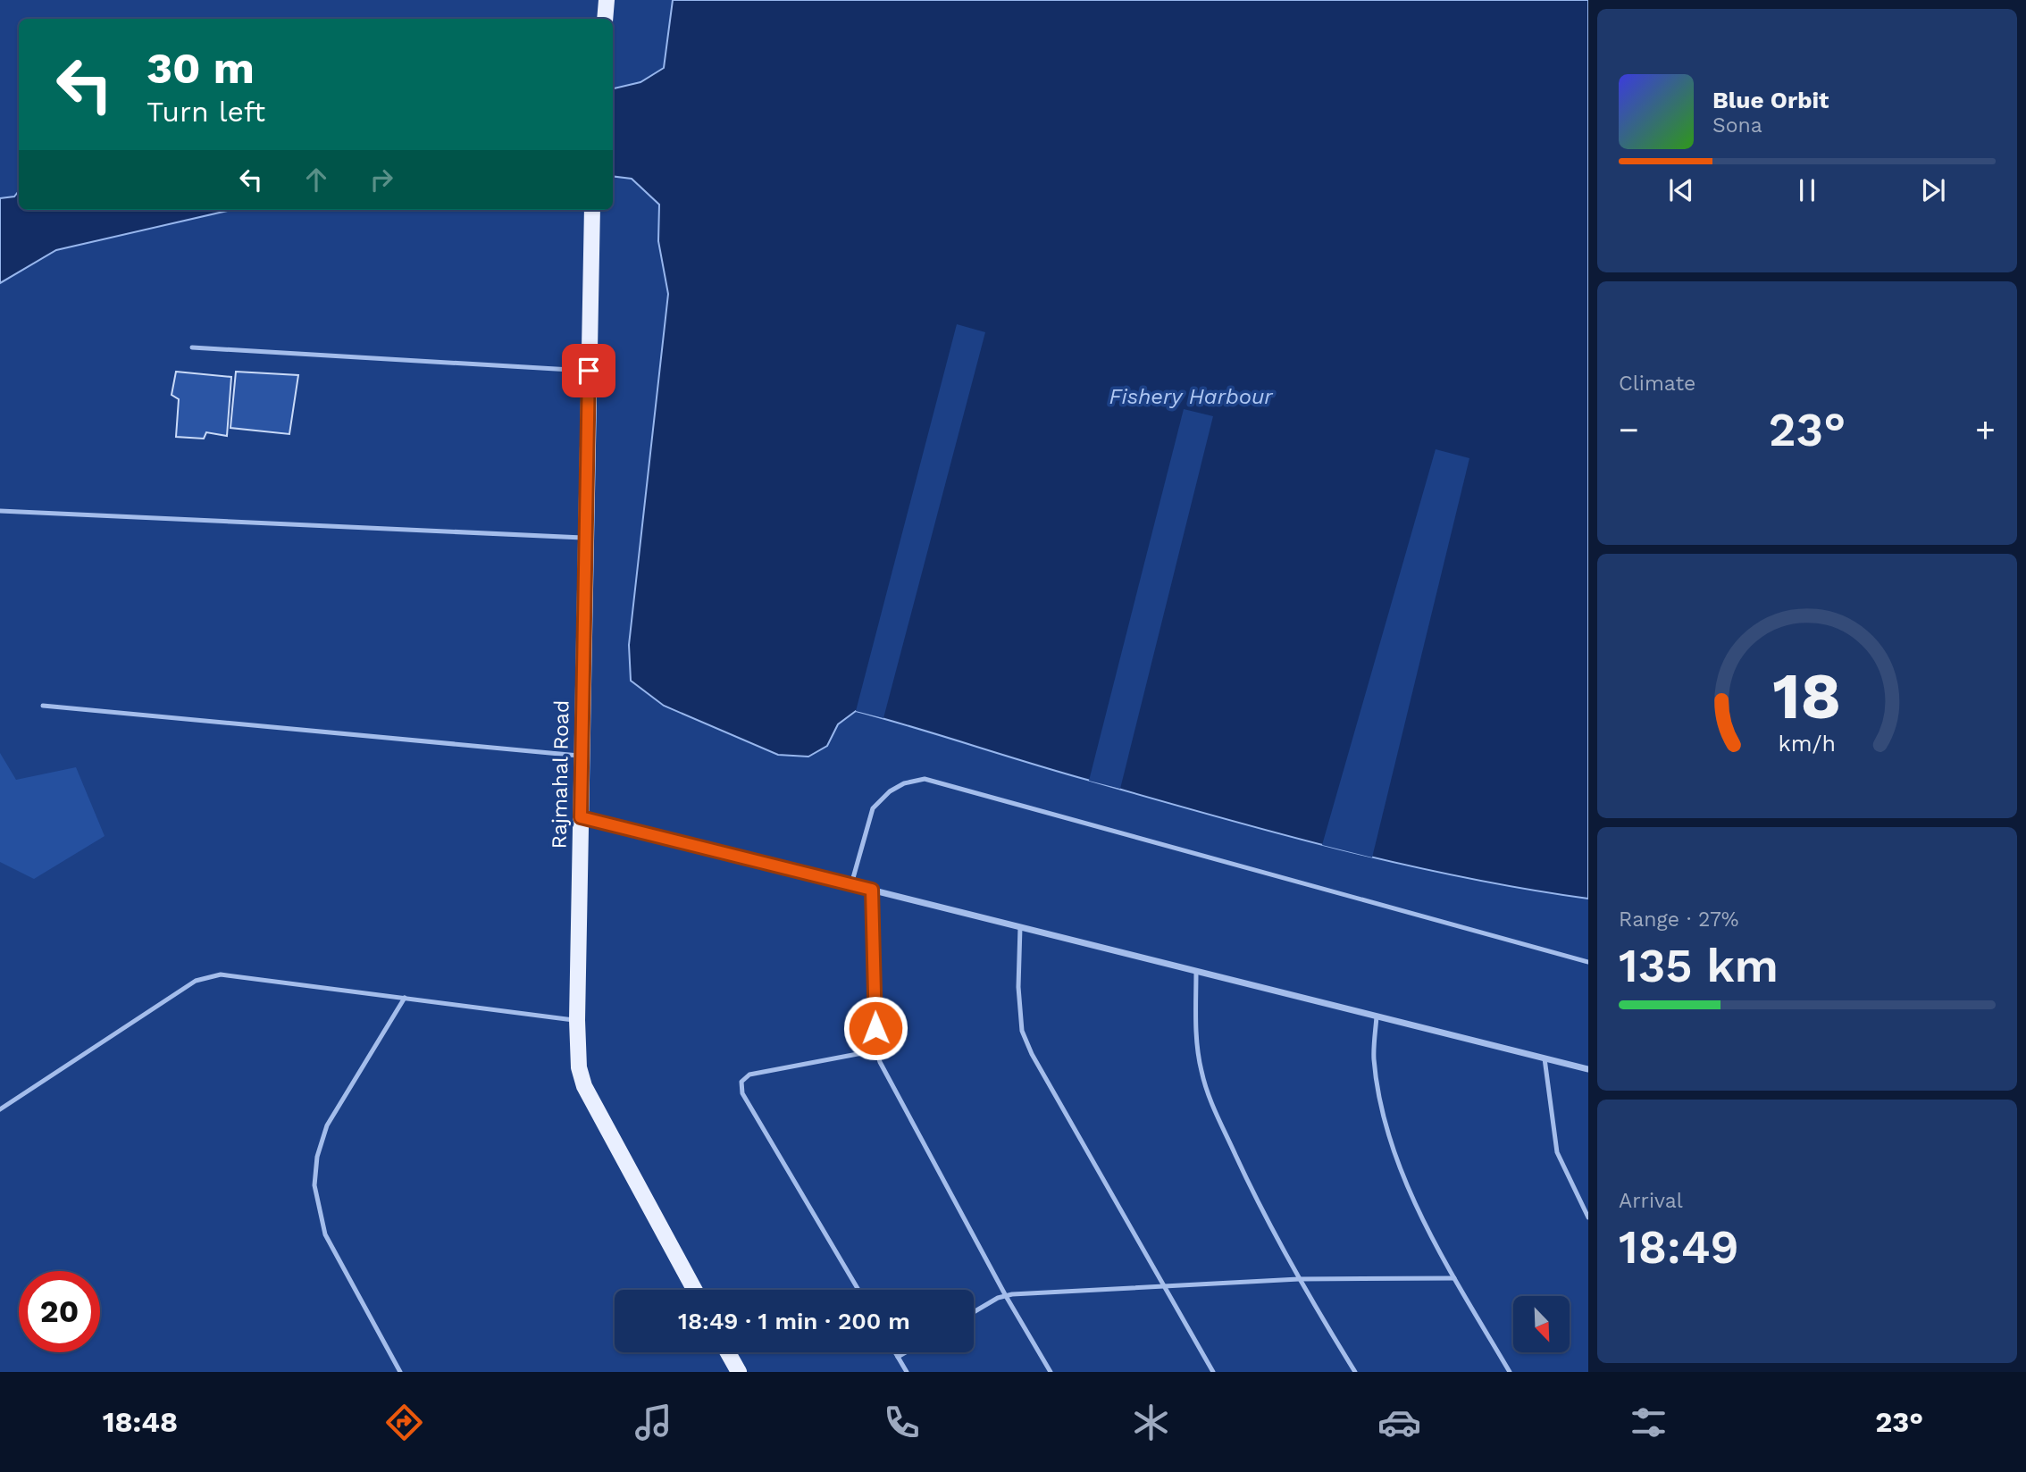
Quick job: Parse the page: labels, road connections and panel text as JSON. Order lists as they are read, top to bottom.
{
  "streets": {
    "main road": ["Rajmahal Road"]
  },
  "water": ["Fishery Harbour"],
  "north": "bottom right",
  "page": {
    "turn": ["30 m", "Turn left"],
    "song": ["Blue Orbit", "Sona"],
    "tile": [
      "Climate",
      ["Range · 27%", "135 km"],
      ["Arrival", "18:49"]
    ],
    "heat": ["−", "23°", "+"],
    "limit": "20",
    "trip": "18:49 · 1 min · 200 m",
    "tabs": ["18:48", "23°"],
    "gauge": ["18", "km/h"]
  }
}
